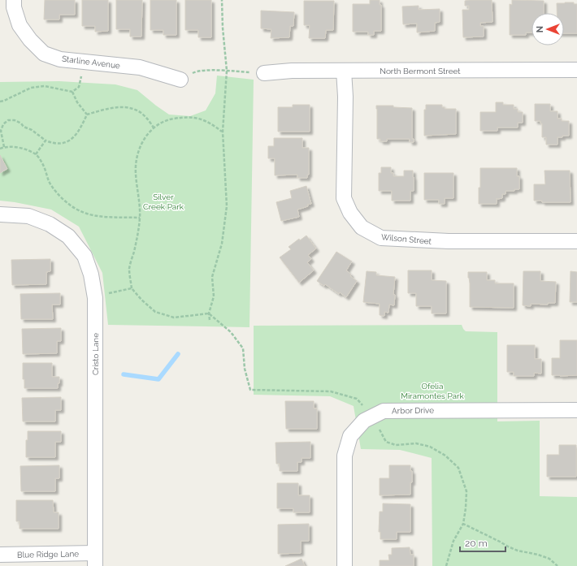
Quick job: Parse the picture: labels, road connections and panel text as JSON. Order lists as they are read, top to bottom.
{
  "streets": {
    "street": [
      "Starline Avenue",
      "North Bermont Street",
      "Wilson Street",
      "Cristo Lane",
      "Arbor Drive",
      "Blue Ridge Lane"
    ]
  },
  "crossings": [
    ["North Bermont Street", "Wilson Street"],
    ["Cristo Lane", "Blue Ridge Lane"]
  ],
  "parks": ["Silver Creek Park", "Ofelia Miramontes Park"],
  "scale_bar": "20 m",
  "north": "left"
}
